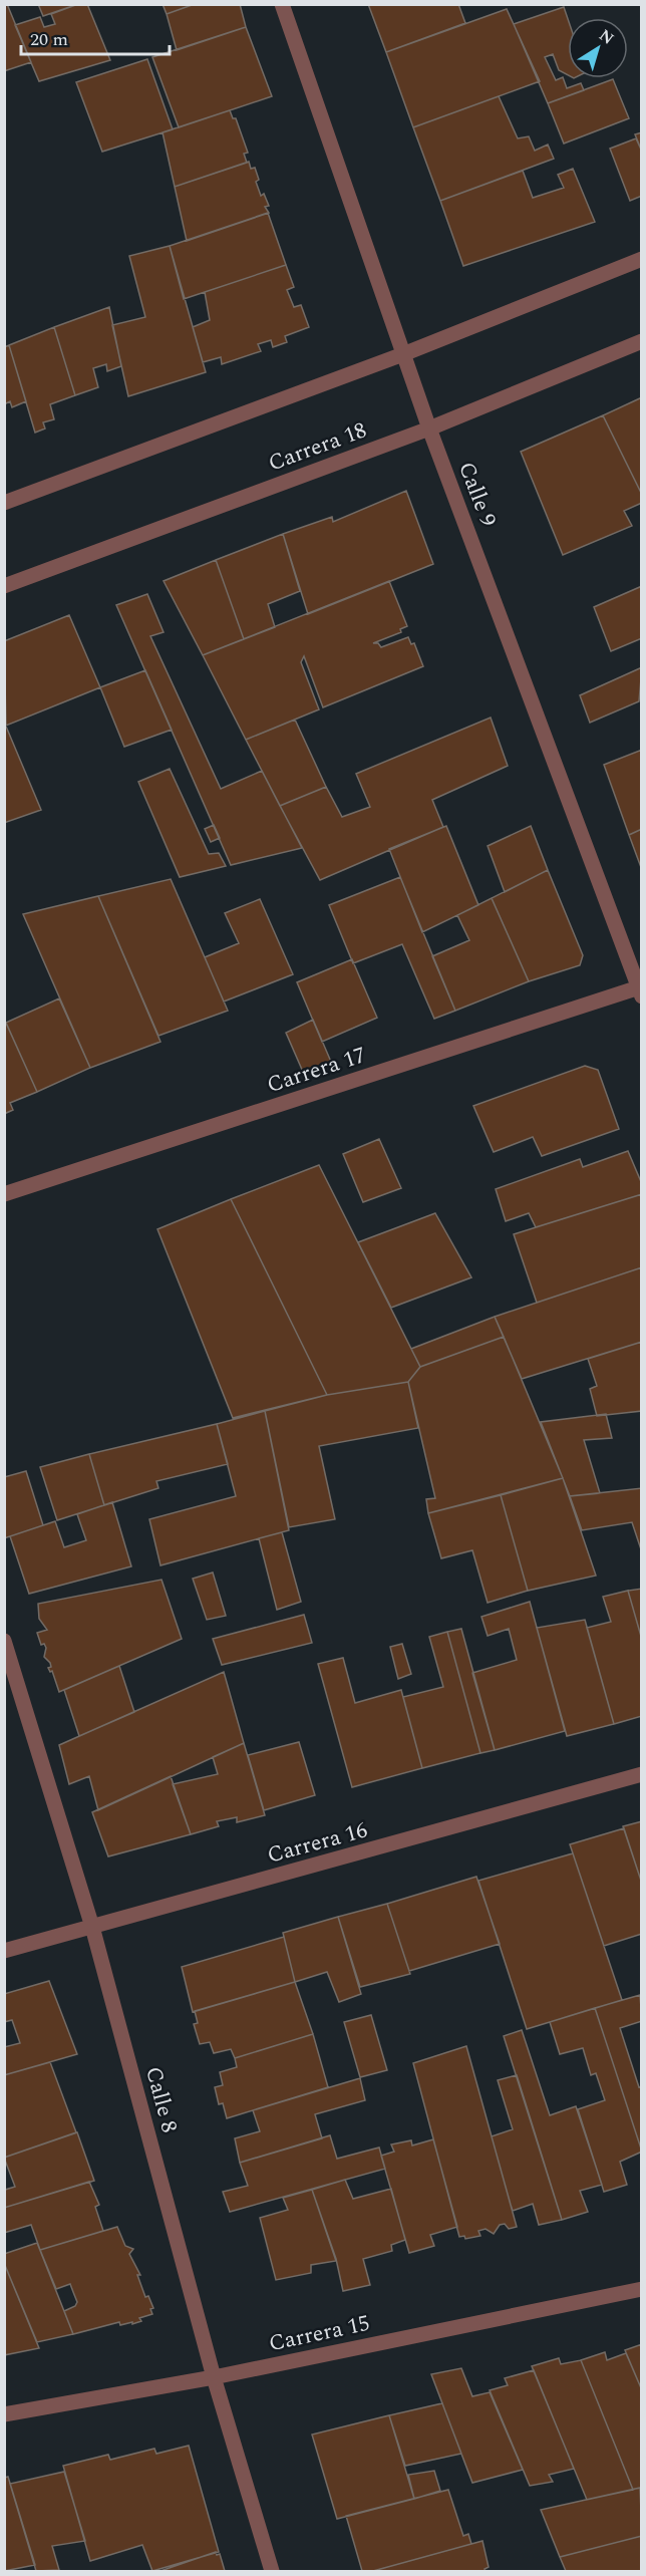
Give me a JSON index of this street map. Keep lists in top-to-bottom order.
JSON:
{
  "streets": {
    "street": [
      "Carrera 18",
      "Calle 9",
      "Carrera 17",
      "Carrera 16",
      "Calle 8",
      "Carrera 15"
    ]
  },
  "crossings": [
    ["Carrera 18", "Calle 9"],
    ["Calle 9", "Carrera 17"],
    ["Carrera 16", "Calle 8"],
    ["Calle 8", "Carrera 15"]
  ],
  "scale_bar": "20 m",
  "north": "top right"
}
